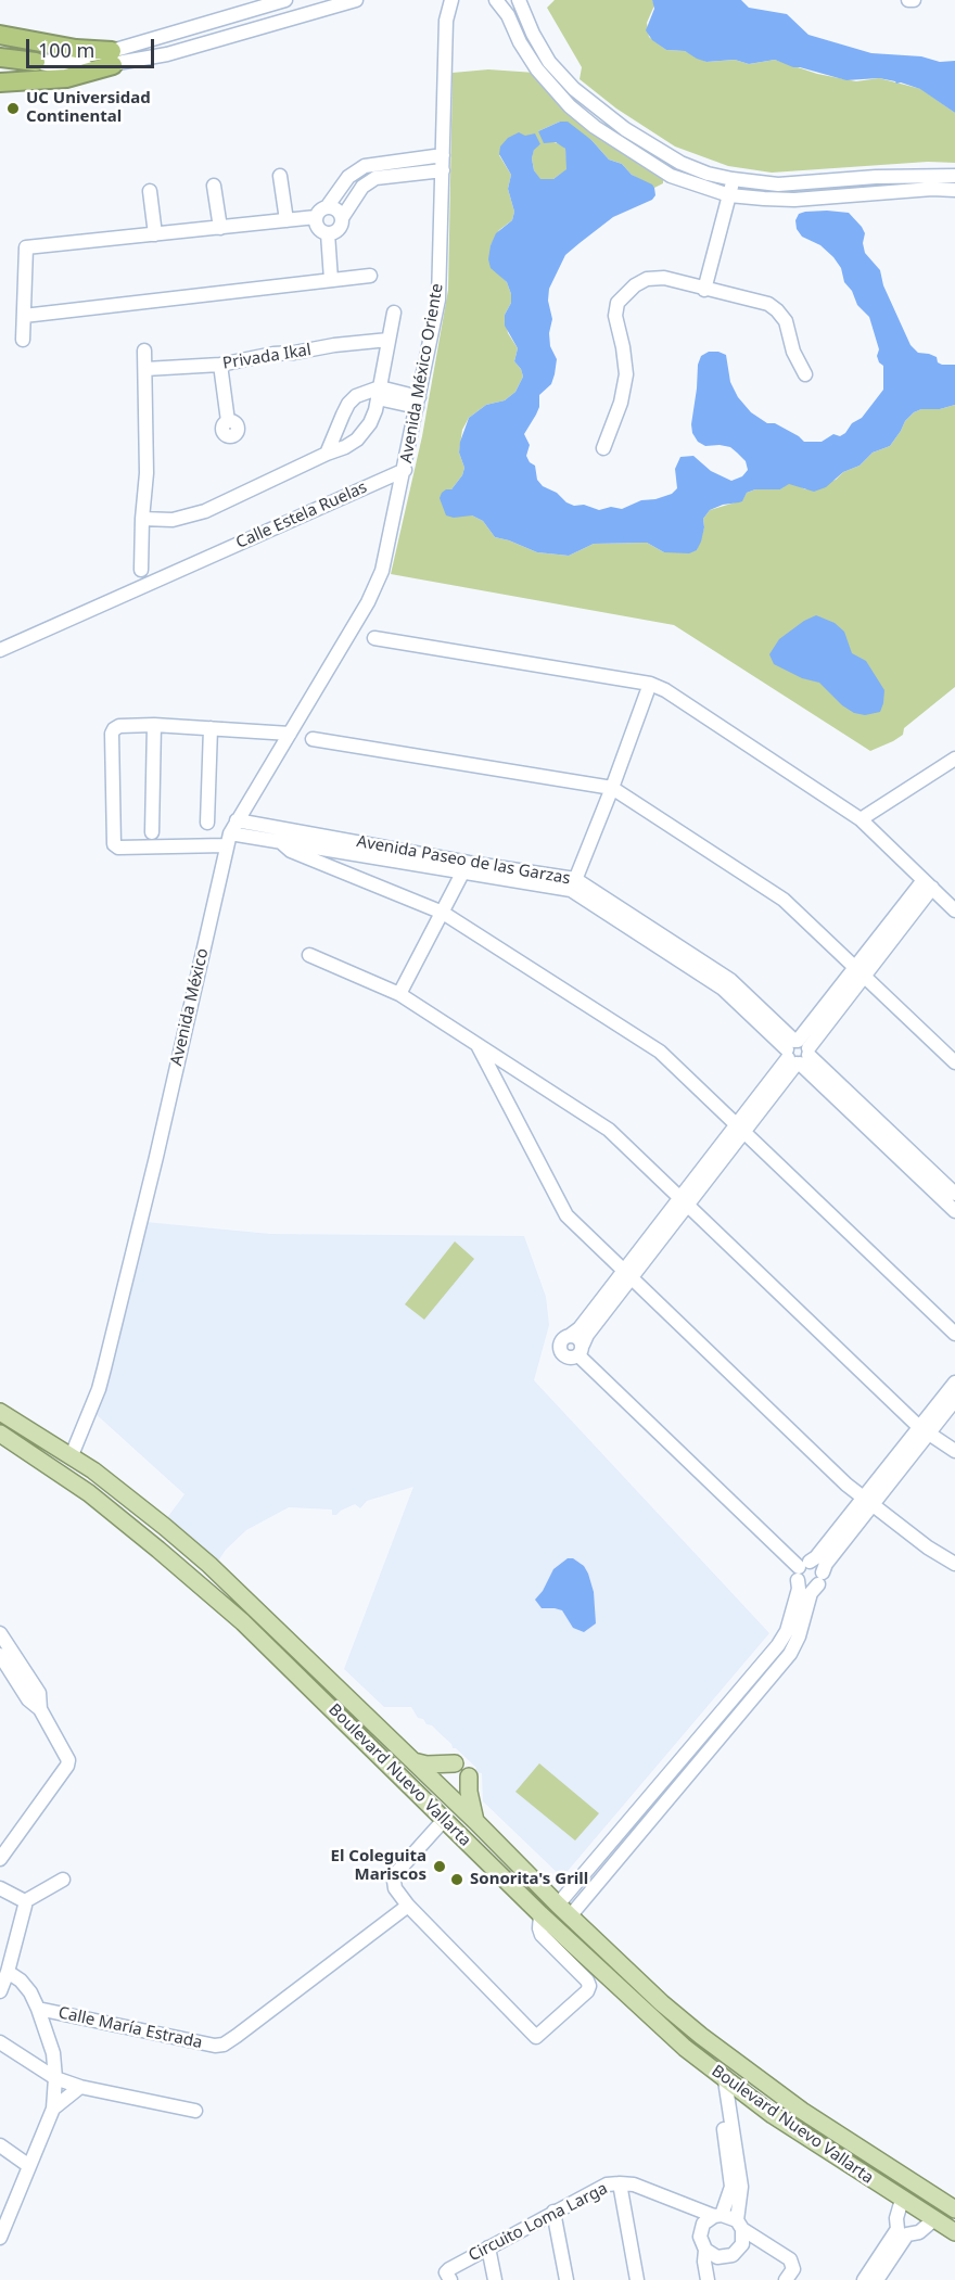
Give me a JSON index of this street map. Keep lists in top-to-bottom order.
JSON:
{
  "streets": {
    "main road": ["Boulevard Nuevo Vallarta"],
    "street": [
      "Privada Ikal",
      "Avenida México Oriente",
      "Calle Estela Ruelas",
      "Avenida Paseo de las Garzas",
      "Avenida México",
      "Calle María Estrada",
      "Circuito Loma Larga"
    ]
  },
  "crossings": [
    ["Avenida México Oriente", "Calle Estela Ruelas"],
    ["Avenida México Oriente", "Avenida México"],
    ["Avenida Paseo de las Garzas", "Avenida México"],
    ["Avenida México", "Boulevard Nuevo Vallarta"]
  ],
  "places": ["UC Universidad Continental", "El Coleguita Mariscos", "Sonorita's Grill"],
  "scale_bar": "100 m"
}
